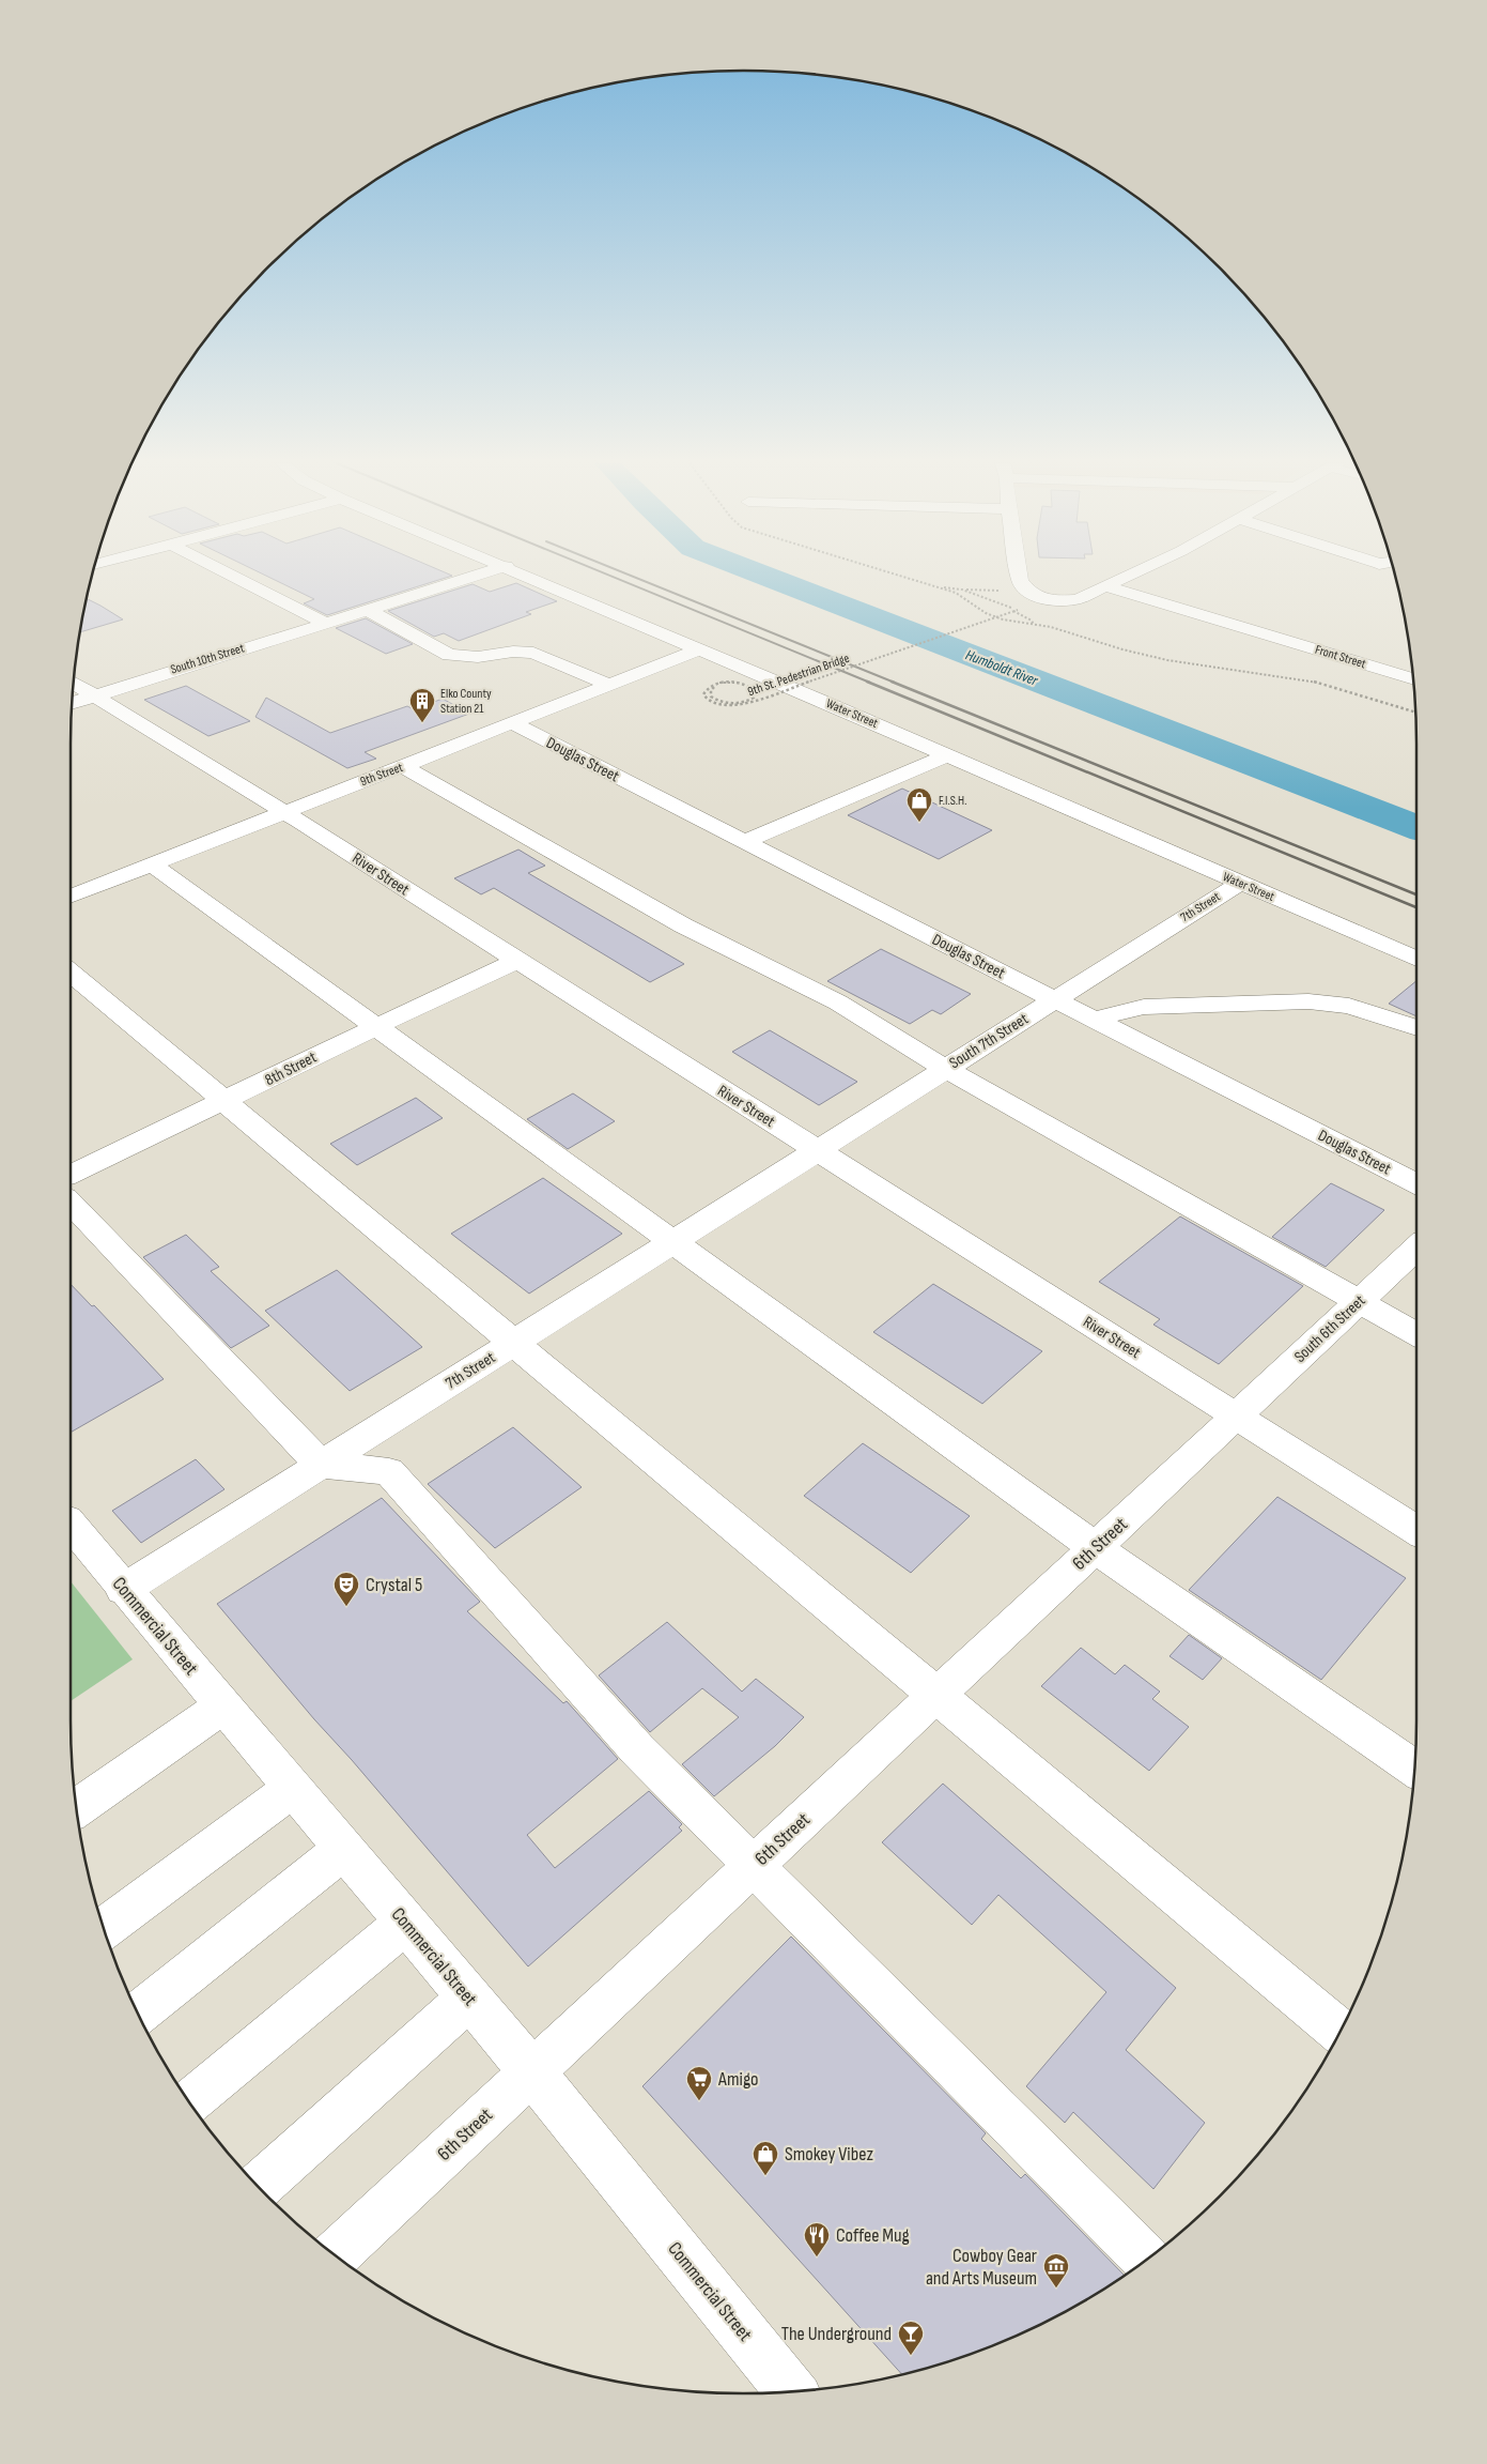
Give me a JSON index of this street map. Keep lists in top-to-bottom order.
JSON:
{
  "streets": {
    "street": [
      "Front Street",
      "South 10th Street",
      "Water Street",
      "Douglas Street",
      "9th Street",
      "River Street",
      "7th Street",
      "South 7th Street",
      "8th Street",
      "South 6th Street",
      "6th Street",
      "Commercial Street"
    ],
    "path": ["9th St. Pedestrian Bridge"]
  },
  "crossings": [
    ["South 10th Street", "River Street"],
    ["Water Street", "9th Street"],
    ["Water Street", "7th Street"],
    ["Douglas Street", "9th Street"],
    ["Douglas Street", "South 7th Street"],
    ["9th Street", "River Street"],
    ["River Street", "7th Street"],
    ["River Street", "South 7th Street"],
    ["River Street", "8th Street"],
    ["River Street", "South 6th Street"],
    ["River Street", "6th Street"],
    ["7th Street", "South 7th Street"],
    ["7th Street", "Commercial Street"],
    ["South 6th Street", "6th Street"],
    ["6th Street", "Commercial Street"]
  ],
  "water": ["Humboldt River"],
  "places": {
    "building": ["Elko County Station 21"],
    "shop": ["F.I.S.H.", "Smokey Vibez"],
    "theatre": ["Crystal 5"],
    "supermarket": ["Amigo"],
    "restaurant": ["Coffee Mug"],
    "museum": ["Cowboy Gear and Arts Museum"],
    "bar": ["The Underground"]
  }
}
